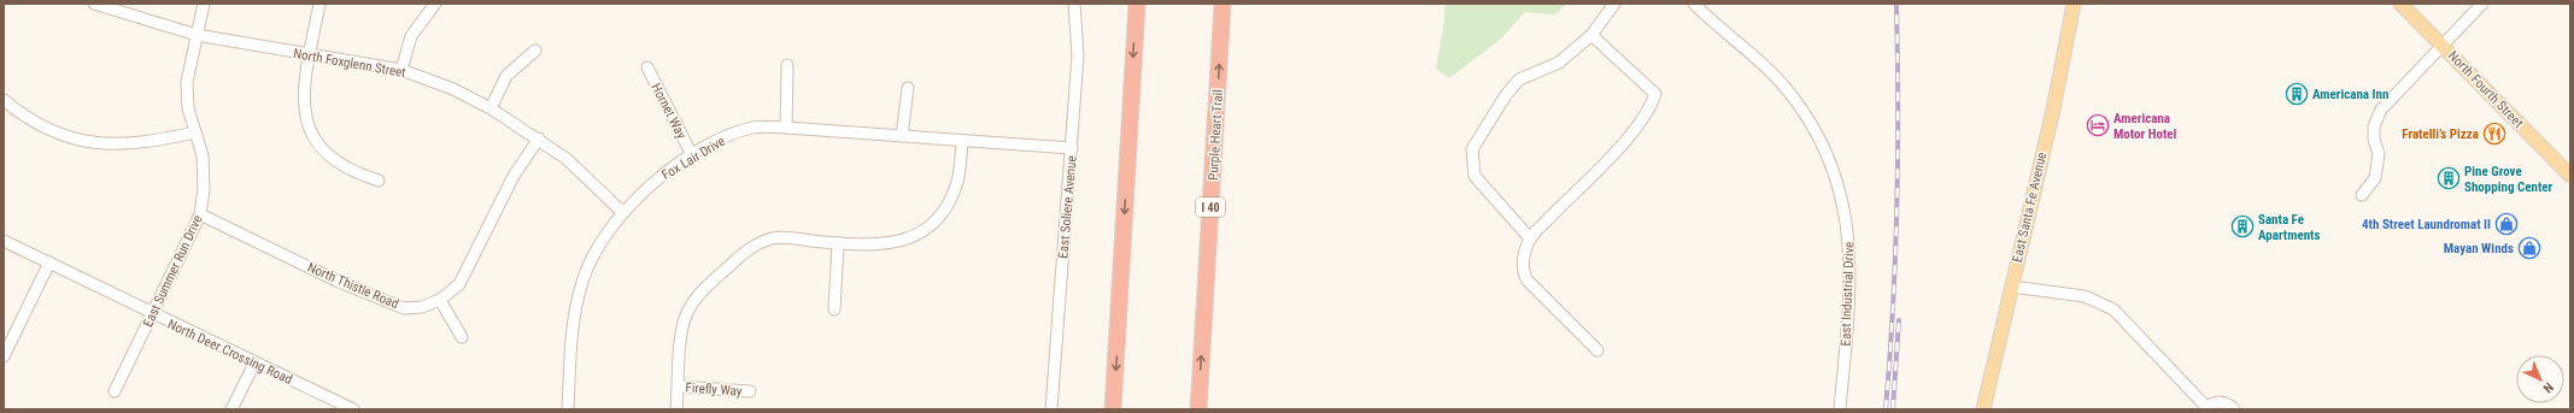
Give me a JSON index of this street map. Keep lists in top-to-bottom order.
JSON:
{
  "streets": {
    "highway": ["Purple Heart Trail", "I 40"],
    "main road": ["North Fourth Street", "East Santa Fe Avenue"],
    "street": [
      "North Foxglenn Street",
      "Hornet Way",
      "Fox Lair Drive",
      "East Soliere Avenue",
      "East Summer Run Drive",
      "North Thistle Road",
      "East Industrial Drive",
      "North Deer Crossing Road",
      "Firefly Way"
    ]
  },
  "crossings": [
    ["North Foxglenn Street", "Fox Lair Drive"],
    ["North Foxglenn Street", "East Summer Run Drive"],
    ["North Foxglenn Street", "North Thistle Road"],
    ["Hornet Way", "Fox Lair Drive"],
    ["Fox Lair Drive", "East Soliere Avenue"],
    ["East Summer Run Drive", "North Thistle Road"],
    ["East Summer Run Drive", "North Deer Crossing Road"]
  ],
  "places": {
    "building": ["Americana Inn", "Pine Grove Shopping Center", "Santa Fe Apartments"],
    "hotel": ["Americana Motor Hotel"],
    "restaurant": ["Fratelli’s Pizza"],
    "shop": ["4th Street Laundromat II", "Mayan Winds"]
  },
  "north": "bottom right"
}
